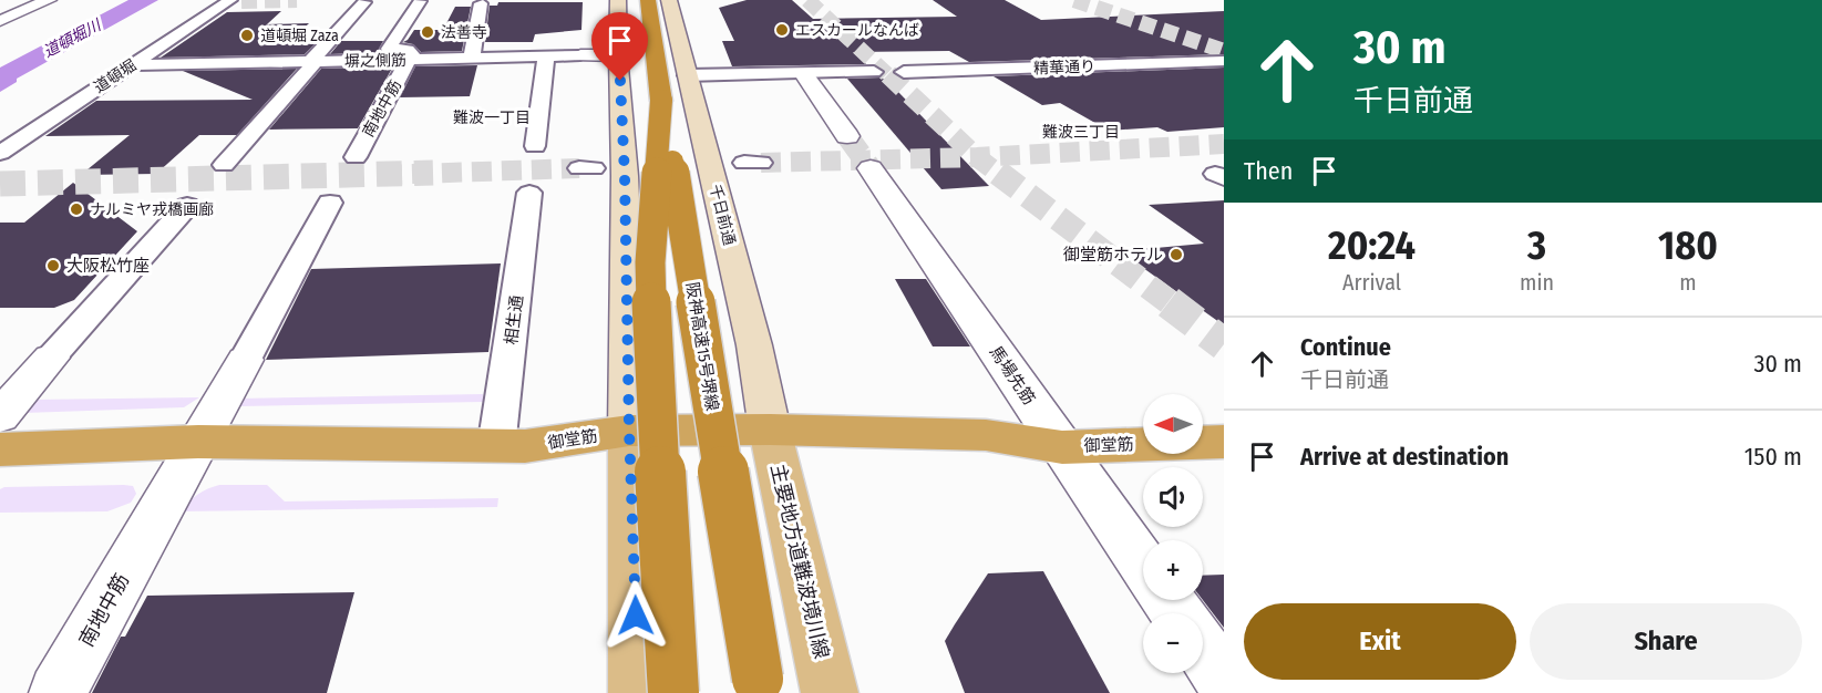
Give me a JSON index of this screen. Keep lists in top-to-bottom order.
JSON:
{
  "streets": {
    "highway": ["阪神高速15号堺線", "御堂筋"],
    "main road": ["千日前通", "主要地方道難波境川線"],
    "street": [
      "塀之側筋",
      "精華通り",
      "道頓堀",
      "南地中筋",
      "相生通",
      "馬場先筋"
    ]
  },
  "crossings": [
    ["塀之側筋", "道頓堀"],
    ["塀之側筋", "南地中筋"],
    ["南地中筋", "御堂筋"],
    ["千日前通", "阪神高速15号堺線"],
    ["千日前通", "御堂筋"],
    ["千日前通", "主要地方道難波境川線"],
    ["相生通", "御堂筋"],
    ["馬場先筋", "御堂筋"],
    ["御堂筋", "主要地方道難波境川線"]
  ],
  "districts": ["難波一丁目", "難波三丁目"],
  "water": ["道頓堀川"],
  "places": [
    "エスカールなんば",
    "法善寺",
    "道頓堀 Zaza",
    "ナルミヤ戎橋画廊",
    "御堂筋ホテル",
    "大阪松竹座"
  ],
  "north": "left",
  "page": {
    "turn": ["30 m", "千日前通"],
    "then": "Then",
    "eta": [
      "20:24",
      "Arrival",
      "3",
      "min",
      "180",
      "m"
    ],
    "list": [
      {
        "name": "Continue",
        "note": "千日前通",
        "value": "30 m"
      },
      {
        "name": "Arrive at destination",
        "value": "150 m"
      }
    ],
    "map_buttons": ["+", "−"],
    "buttons": ["Exit", "Share"]
  }
}
